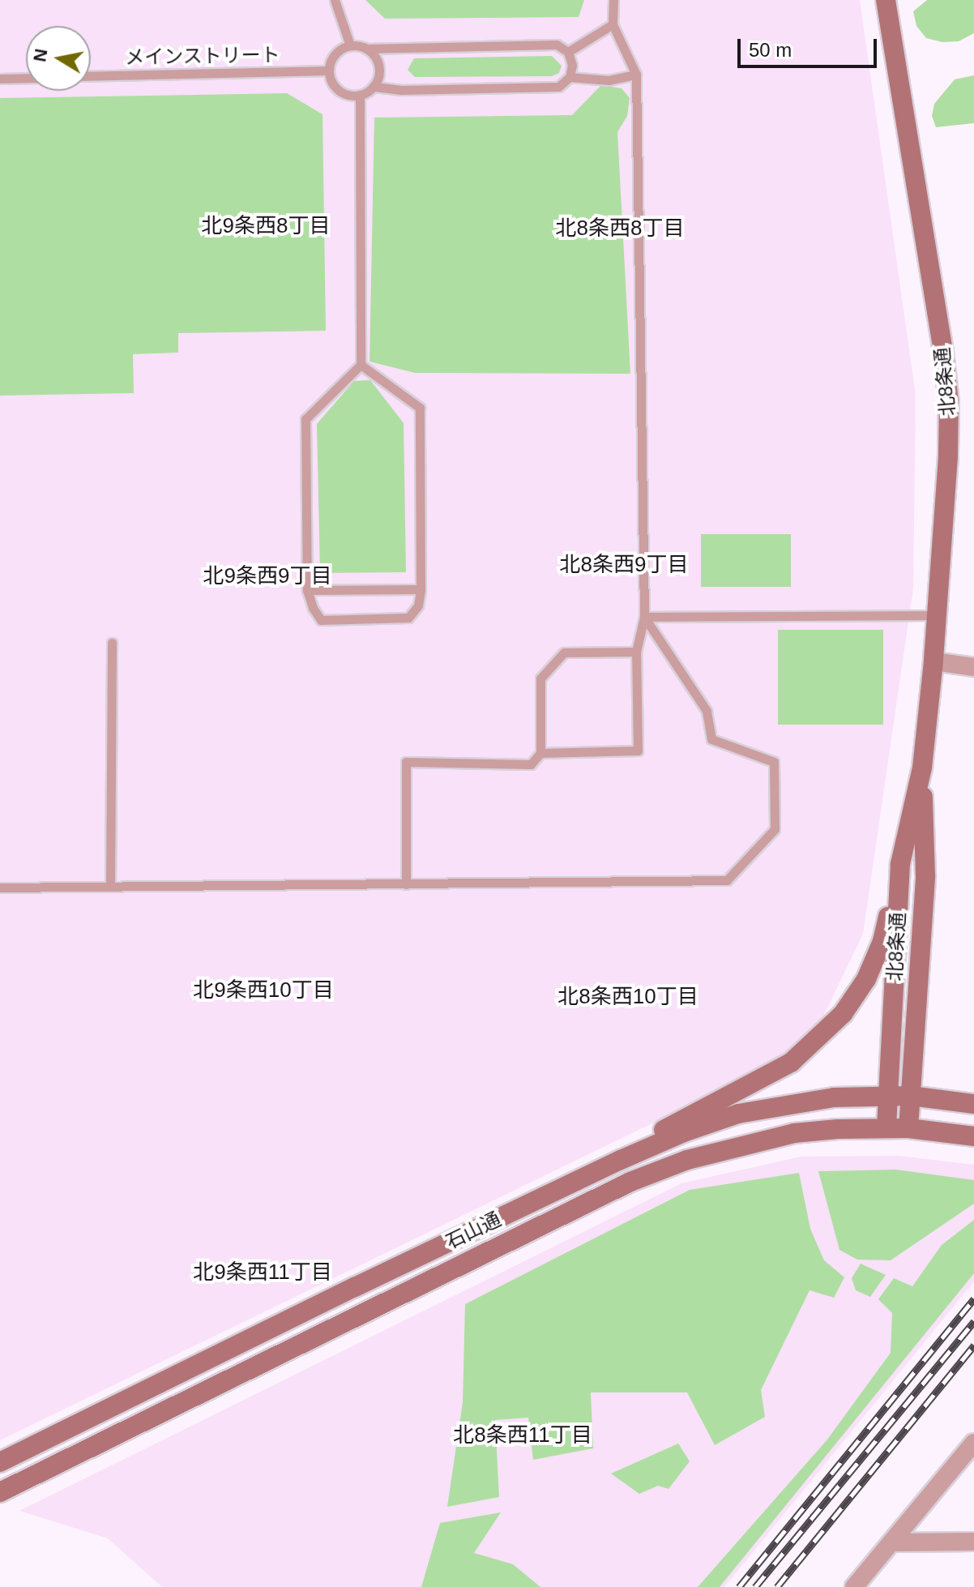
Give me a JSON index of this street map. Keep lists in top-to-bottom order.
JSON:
{
  "streets": {
    "main road": ["北8条通", "石山通"],
    "lane": ["メインストリート"]
  },
  "crossings": [
    ["北8条通", "石山通"]
  ],
  "districts": [
    "北9条西8丁目",
    "北8条西8丁目",
    "北8条西9丁目",
    "北9条西9丁目",
    "北9条西10丁目",
    "北8条西10丁目",
    "北9条西11丁目",
    "北8条西11丁目"
  ],
  "scale_bar": "50 m",
  "north": "left"
}
